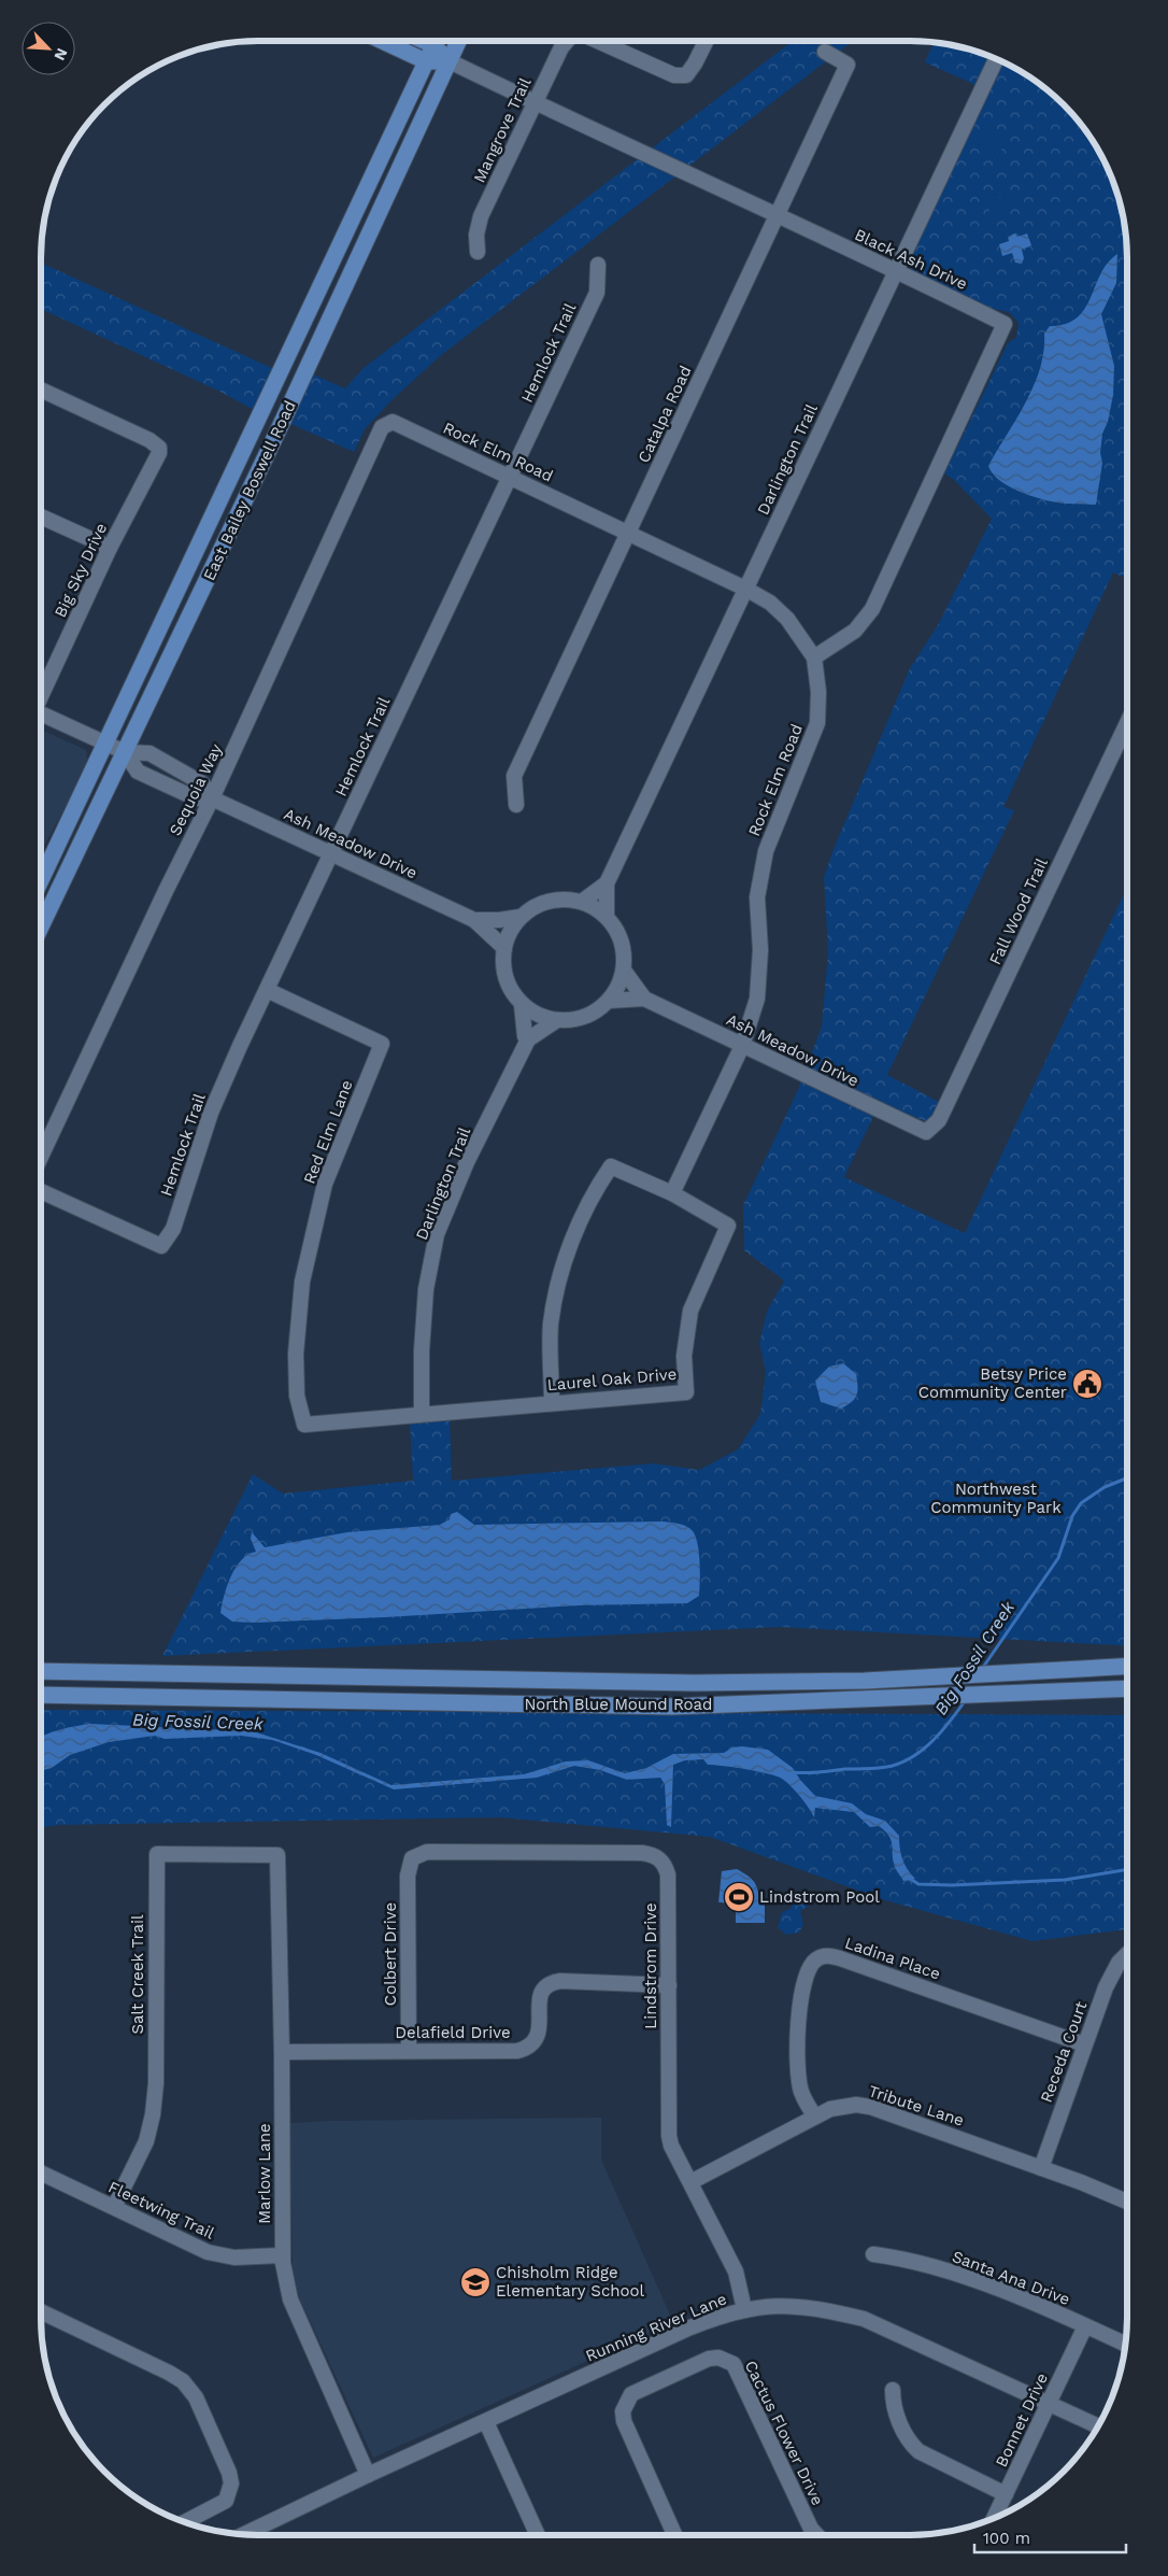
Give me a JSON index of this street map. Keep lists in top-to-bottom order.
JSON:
{
  "streets": {
    "main road": ["East Bailey Boswell Road", "North Blue Mound Road"],
    "street": [
      "Mangrove Trail",
      "Black Ash Drive",
      "Hemlock Trail",
      "Catalpa Road",
      "Rock Elm Road",
      "Darlington Trail",
      "Big Sky Drive",
      "Sequoia Way",
      "Ash Meadow Drive",
      "Fall Wood Trail",
      "Red Elm Lane",
      "Laurel Oak Drive",
      "Colbert Drive",
      "Ladina Place",
      "Lindstrom Drive",
      "Salt Creek Trail",
      "Delafield Drive",
      "Receda Court",
      "Tribute Lane",
      "Marlow Lane",
      "Fleetwing Trail",
      "Santa Ana Drive",
      "Running River Lane",
      "Bonnet Drive",
      "Cactus Flower Drive"
    ]
  },
  "crossings": [
    ["Mangrove Trail", "Black Ash Drive"],
    ["Black Ash Drive", "Catalpa Road"],
    ["Black Ash Drive", "Rock Elm Road"],
    ["Black Ash Drive", "Darlington Trail"],
    ["Black Ash Drive", "East Bailey Boswell Road"],
    ["Hemlock Trail", "Rock Elm Road"],
    ["Hemlock Trail", "Ash Meadow Drive"],
    ["Hemlock Trail", "Red Elm Lane"],
    ["Catalpa Road", "Rock Elm Road"],
    ["Rock Elm Road", "Darlington Trail"],
    ["Rock Elm Road", "Sequoia Way"],
    ["Rock Elm Road", "Ash Meadow Drive"],
    ["Rock Elm Road", "Laurel Oak Drive"],
    ["Darlington Trail", "Ash Meadow Drive"],
    ["Darlington Trail", "Laurel Oak Drive"],
    ["East Bailey Boswell Road", "Ash Meadow Drive"],
    ["Sequoia Way", "Ash Meadow Drive"],
    ["Ash Meadow Drive", "Fall Wood Trail"],
    ["Red Elm Lane", "Laurel Oak Drive"],
    ["Colbert Drive", "Lindstrom Drive"],
    ["Colbert Drive", "Delafield Drive"],
    ["Ladina Place", "Receda Court"],
    ["Ladina Place", "Tribute Lane"],
    ["Lindstrom Drive", "Delafield Drive"],
    ["Lindstrom Drive", "Tribute Lane"],
    ["Lindstrom Drive", "Running River Lane"],
    ["Salt Creek Trail", "Marlow Lane"],
    ["Salt Creek Trail", "Fleetwing Trail"],
    ["Delafield Drive", "Marlow Lane"],
    ["Receda Court", "Tribute Lane"],
    ["Marlow Lane", "Fleetwing Trail"],
    ["Marlow Lane", "Running River Lane"],
    ["Santa Ana Drive", "Bonnet Drive"],
    ["Running River Lane", "Bonnet Drive"]
  ],
  "water": ["Big Fossil Creek"],
  "parks": ["Northwest Community Park"],
  "places": {
    "public building": ["Betsy Price Community Center"],
    "sports": ["Lindstrom Pool"],
    "school or university": ["Chisholm Ridge Elementary School"]
  },
  "scale_bar": "100 m",
  "north": "bottom right"
}
